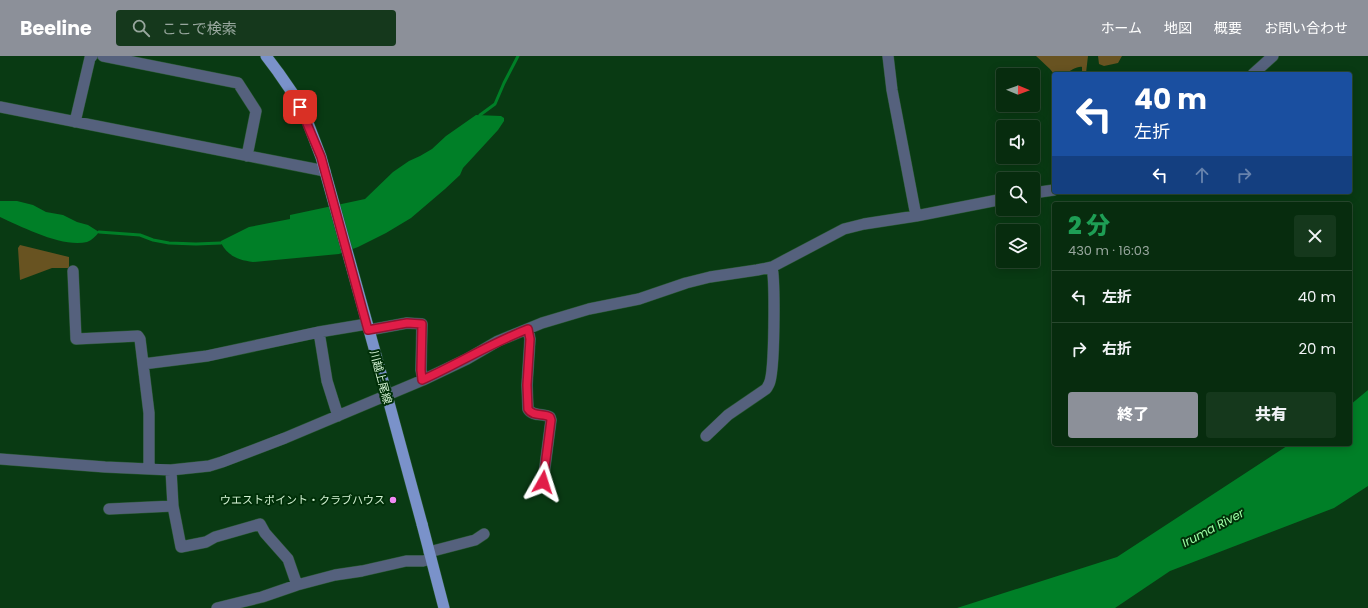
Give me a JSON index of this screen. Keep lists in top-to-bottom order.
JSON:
{
  "streets": {
    "main road": ["川越上尾線"]
  },
  "water": ["Iruma River"],
  "places": ["ウエストポイント・クラブハウス"],
  "north": "right",
  "page": {
    "header": "Beeline",
    "search": "ここで検索",
    "nav": [
      "ホーム",
      "地図",
      "概要",
      "お問い合わせ"
    ],
    "turn": ["40 m", "左折"],
    "heading": ["2 分", "430 m · 16:03"],
    "list": [
      {
        "name": "左折",
        "value": "40 m"
      },
      {
        "name": "右折",
        "value": "20 m"
      }
    ],
    "buttons": ["終了", "共有"]
  }
}
